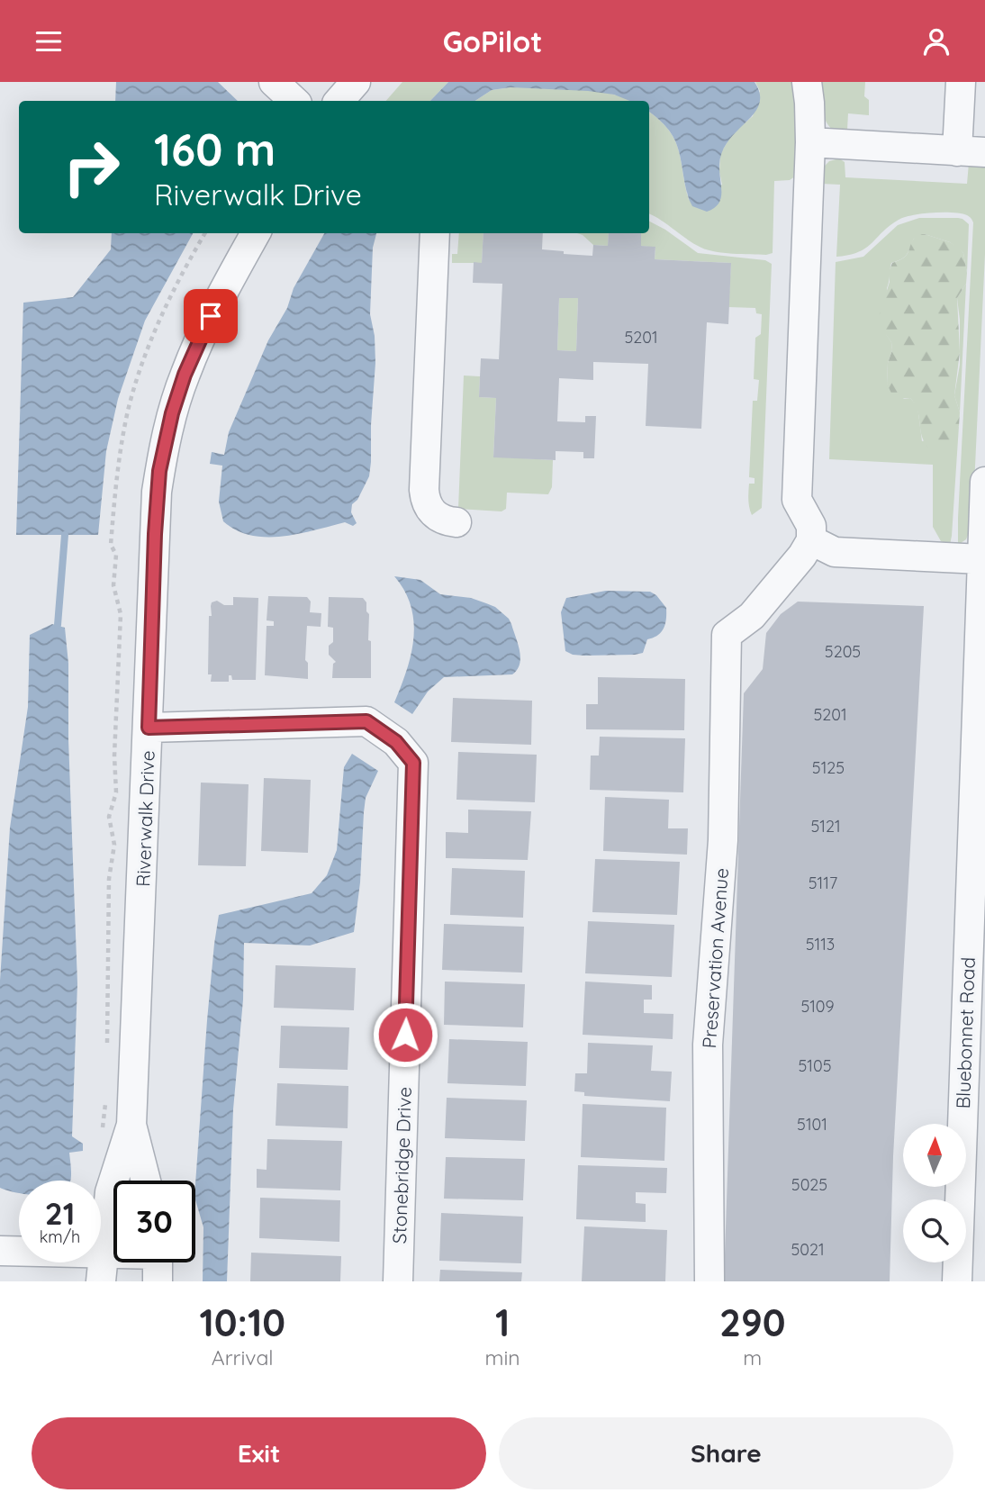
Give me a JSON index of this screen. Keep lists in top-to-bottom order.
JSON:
{
  "streets": {
    "street": [
      "Riverwalk Drive",
      "Preservation Avenue",
      "Bluebonnet Road",
      "Stonebridge Drive"
    ]
  },
  "crossings": [
    ["Riverwalk Drive", "Stonebridge Drive"]
  ],
  "house_numbers": [
    "5201",
    "5205",
    "5201",
    "5125",
    "5121",
    "5117",
    "5113",
    "5109",
    "5105",
    "5101",
    "5025",
    "5021"
  ],
  "north": "top",
  "page": {
    "header": "GoPilot",
    "turn": ["160 m", "Riverwalk Drive"],
    "speed": "21 km/h",
    "limit": "30",
    "eta": [
      "10:10",
      "Arrival",
      "1",
      "min",
      "290",
      "m"
    ],
    "buttons": ["Exit", "Share"]
  }
}
